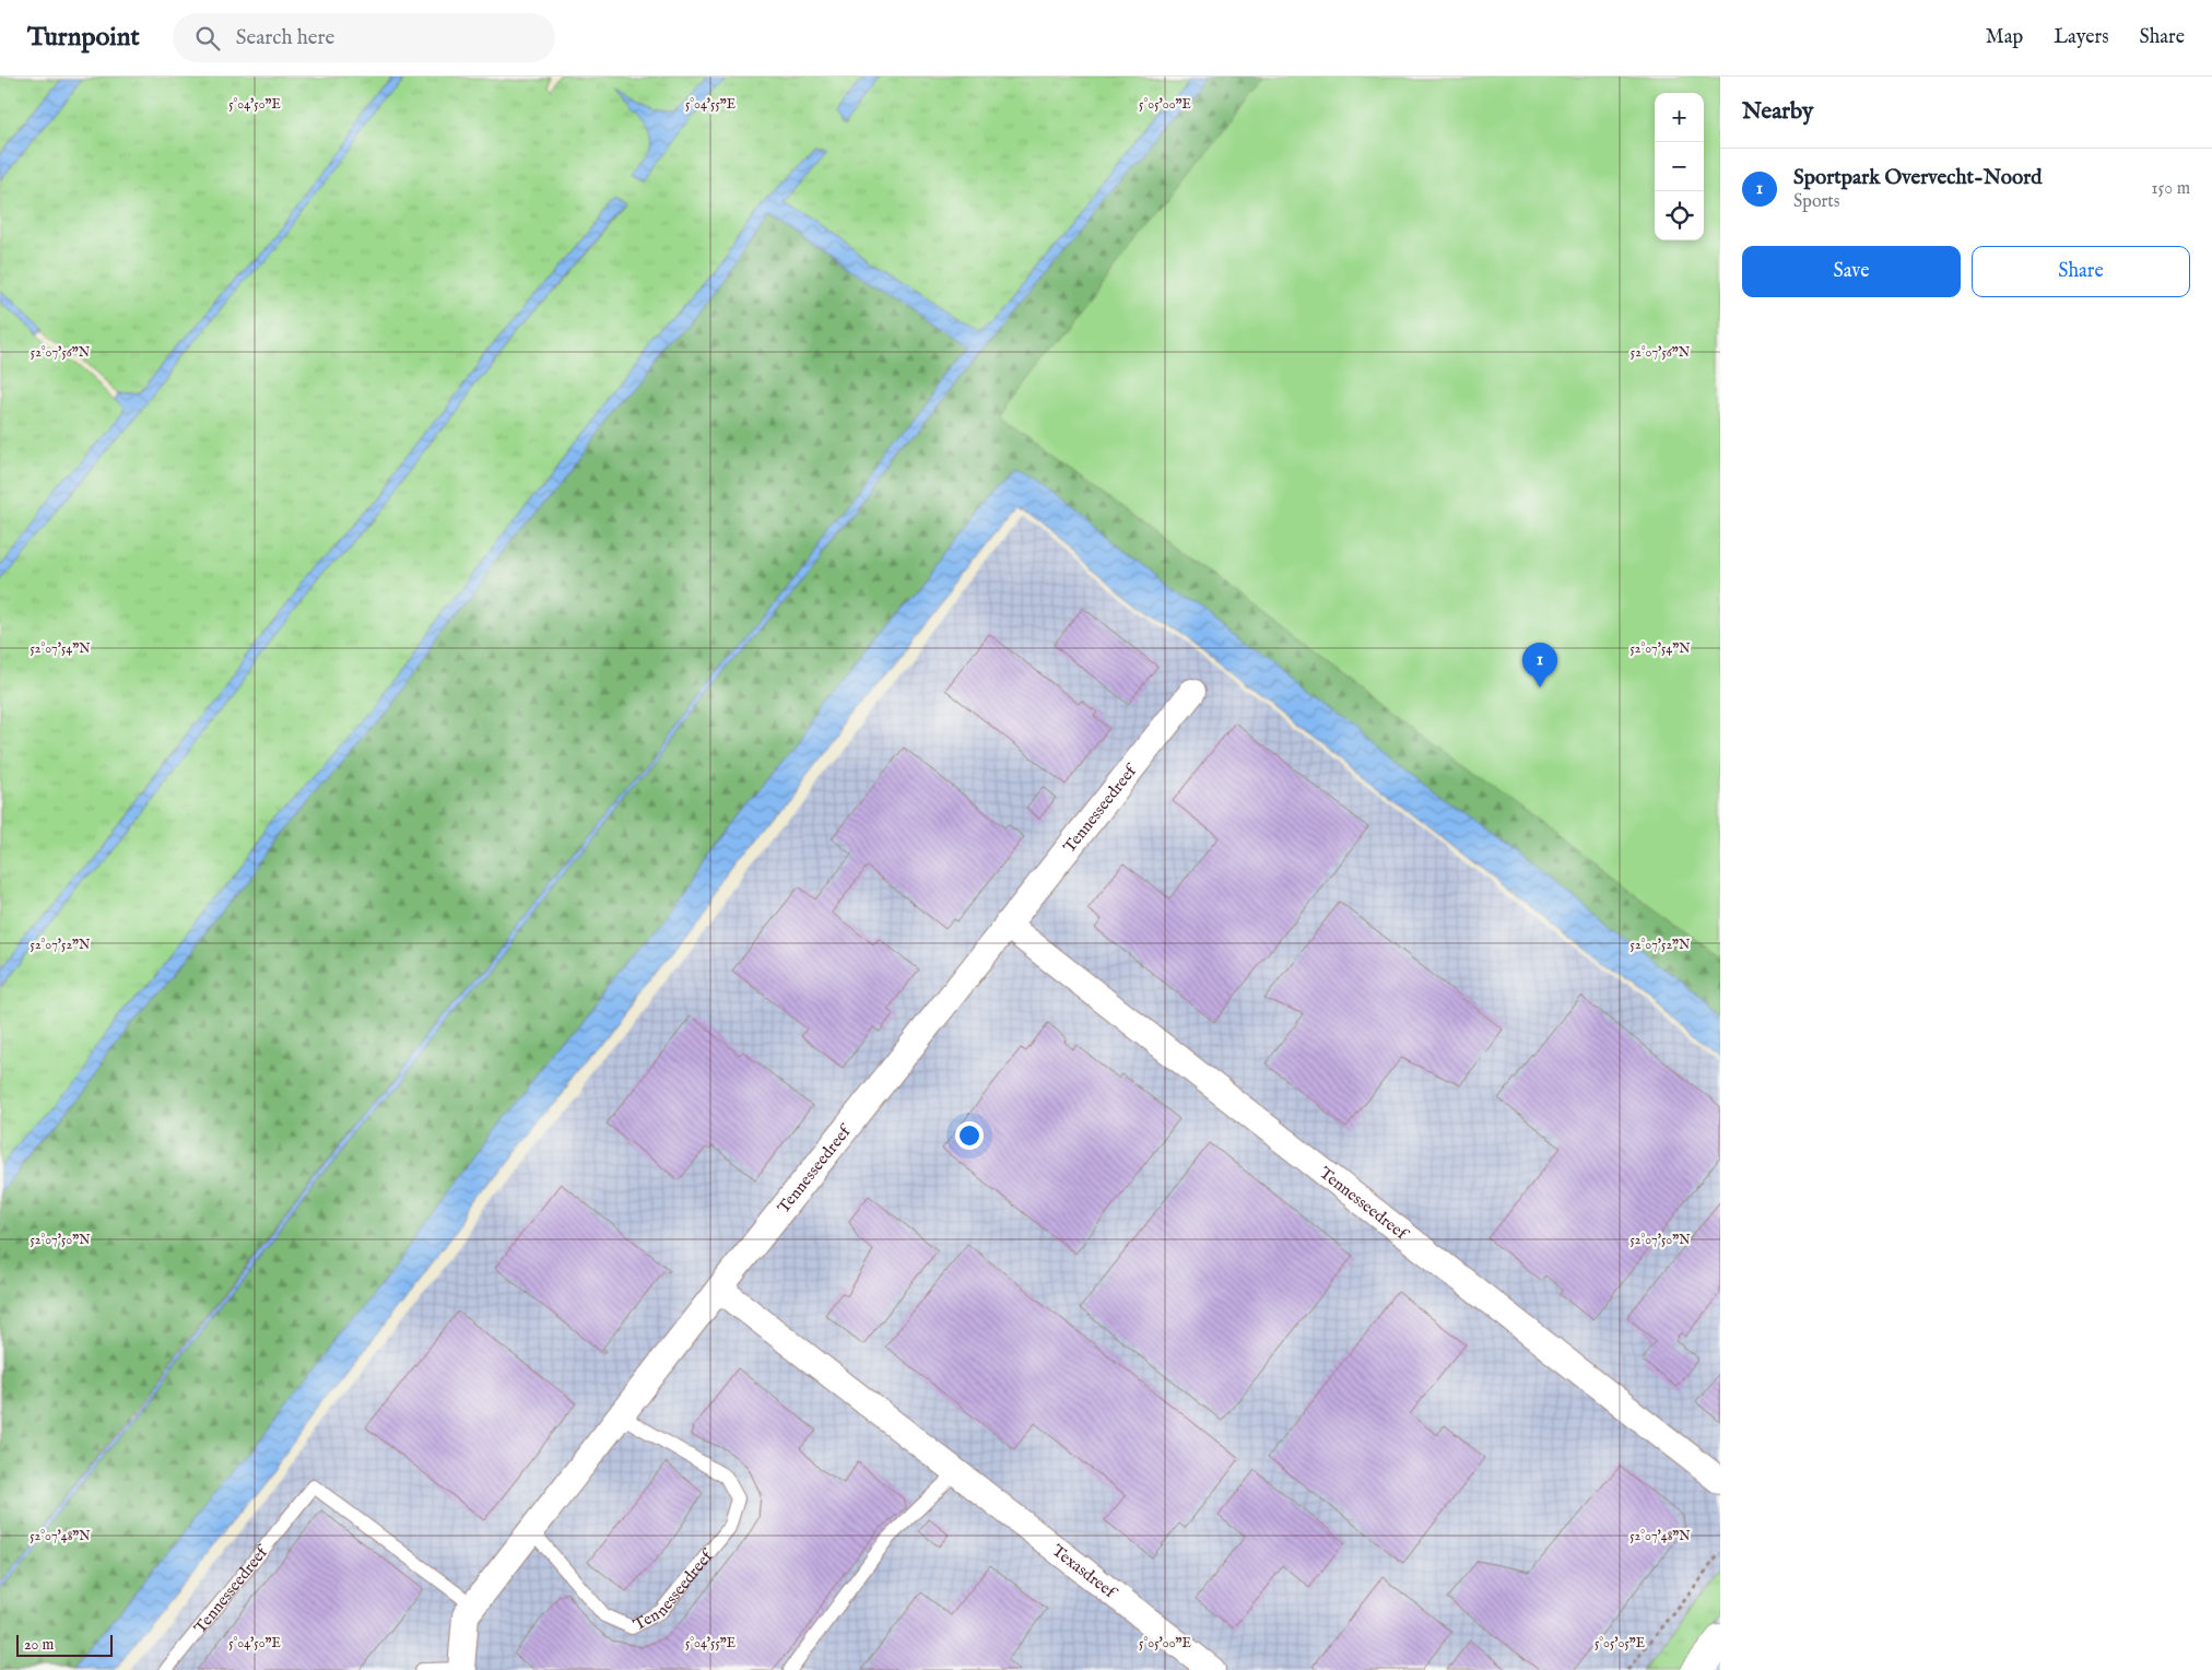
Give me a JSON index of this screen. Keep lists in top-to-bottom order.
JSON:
{
  "streets": {
    "street": ["Tennesseedreef", "Texasdreef"]
  },
  "crossings": [
    ["Tennesseedreef", "Texasdreef"]
  ],
  "scale_bar": "20 m",
  "page": {
    "header": "Turnpoint",
    "search": "Search here",
    "nav": ["Map", "Layers", "Share"],
    "heading": "Nearby",
    "map_buttons": ["+", "−"],
    "list": [
      {
        "mark": "1",
        "name": "Sportpark Overvecht-Noord",
        "note": "Sports",
        "value": "150 m"
      }
    ],
    "buttons": ["Save", "Share"],
    "pins": "1",
    "scale": "20 m"
  },
  "coordinates": [
    "5°04'50\"E",
    "5°04'55\"E",
    "5°05'00\"E",
    "52°07'56\"N",
    "52°07'54\"N",
    "52°07'52\"N",
    "52°07'50\"N",
    "52°07'48\"N",
    "5°05'05\"E"
  ]
}
